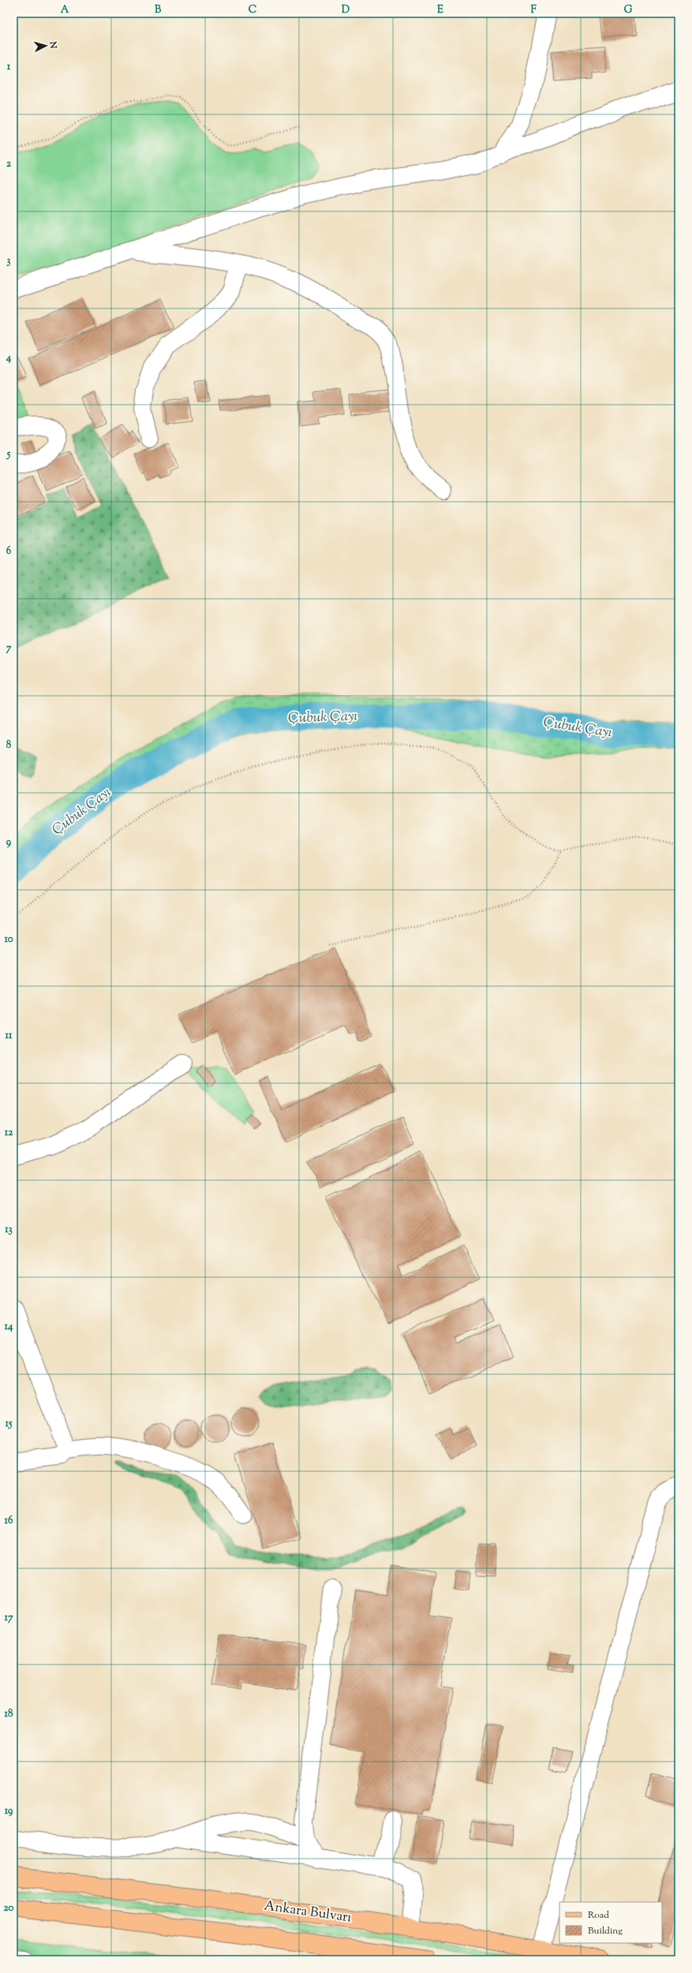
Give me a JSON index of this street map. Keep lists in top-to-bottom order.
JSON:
{
  "streets": {
    "main road": ["Ankara Bulvarı"]
  },
  "water": ["Çubuk Çayı"],
  "legend": ["Road", "Building"],
  "north": "right",
  "grid": {
    "columns": [
      "A",
      "B",
      "C",
      "D",
      "E",
      "F",
      "G"
    ],
    "rows": [
      "1",
      "2",
      "3",
      "4",
      "5",
      "6",
      "7",
      "8",
      "9",
      "10",
      "11",
      "12",
      "13",
      "14",
      "15",
      "16",
      "17",
      "18",
      "19",
      "20"
    ]
  }
}
